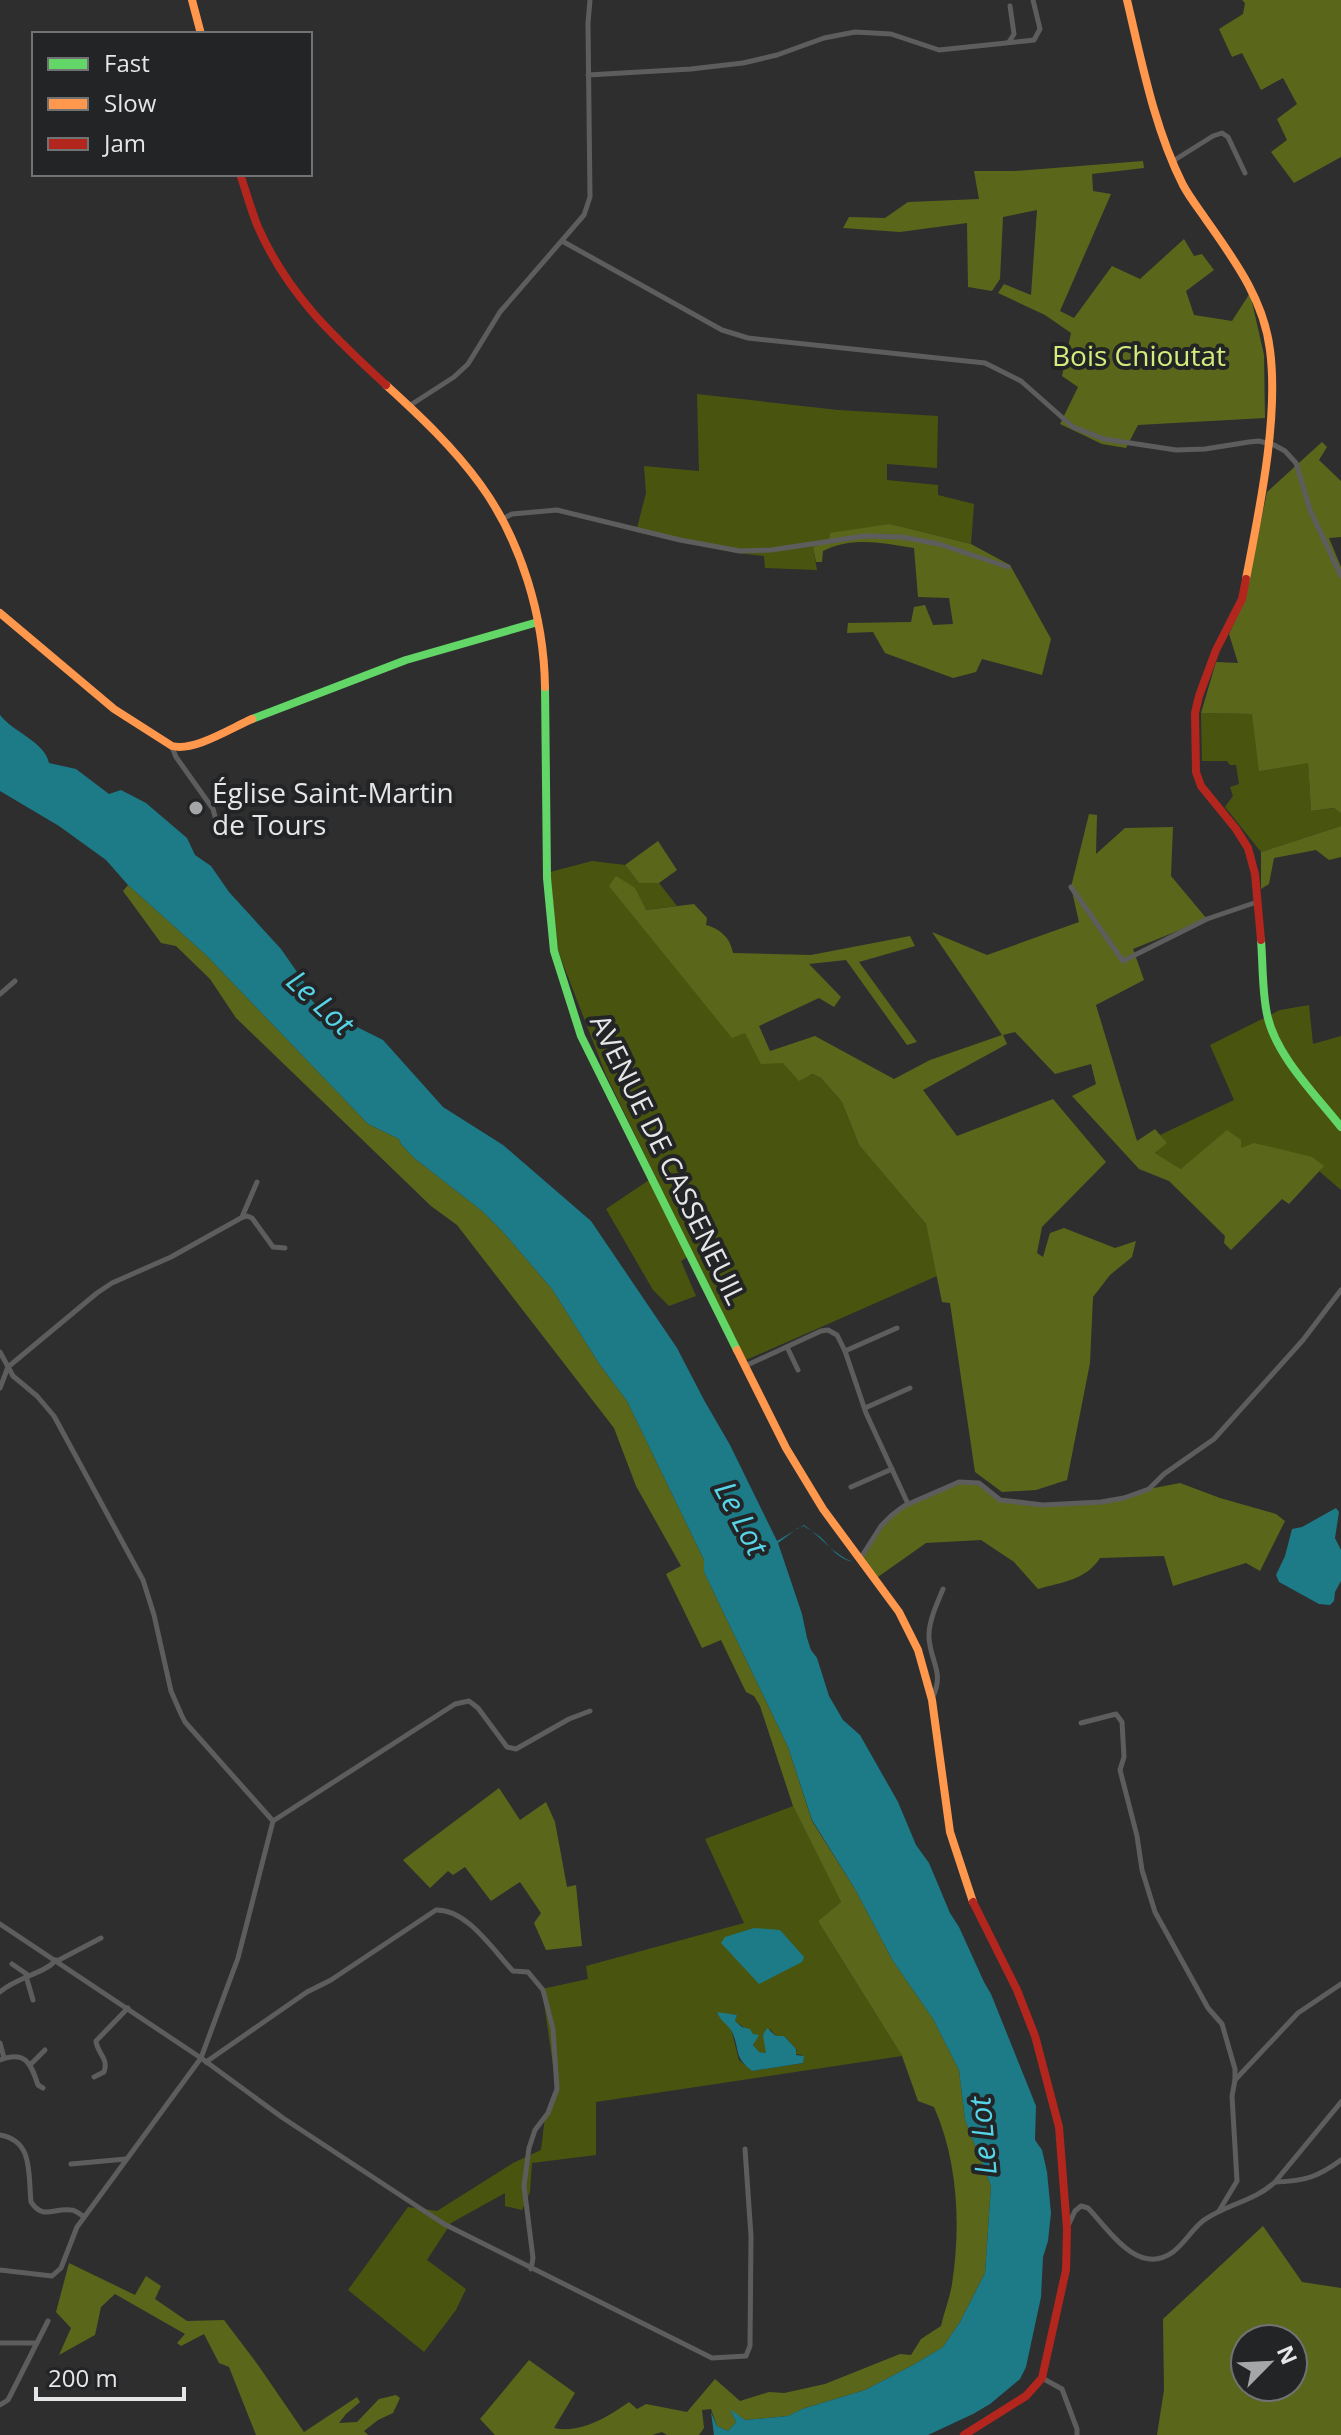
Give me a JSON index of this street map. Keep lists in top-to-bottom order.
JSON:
{
  "streets": {
    "main road": ["AVENUE DE CASSENEUIL"]
  },
  "water": ["Le Lot"],
  "parks": ["Bois Chioutat"],
  "places": ["Église Saint-Martin de Tours"],
  "legend": ["Fast", "Slow", "Jam"],
  "scale_bar": "200 m",
  "north": "top right"
}
